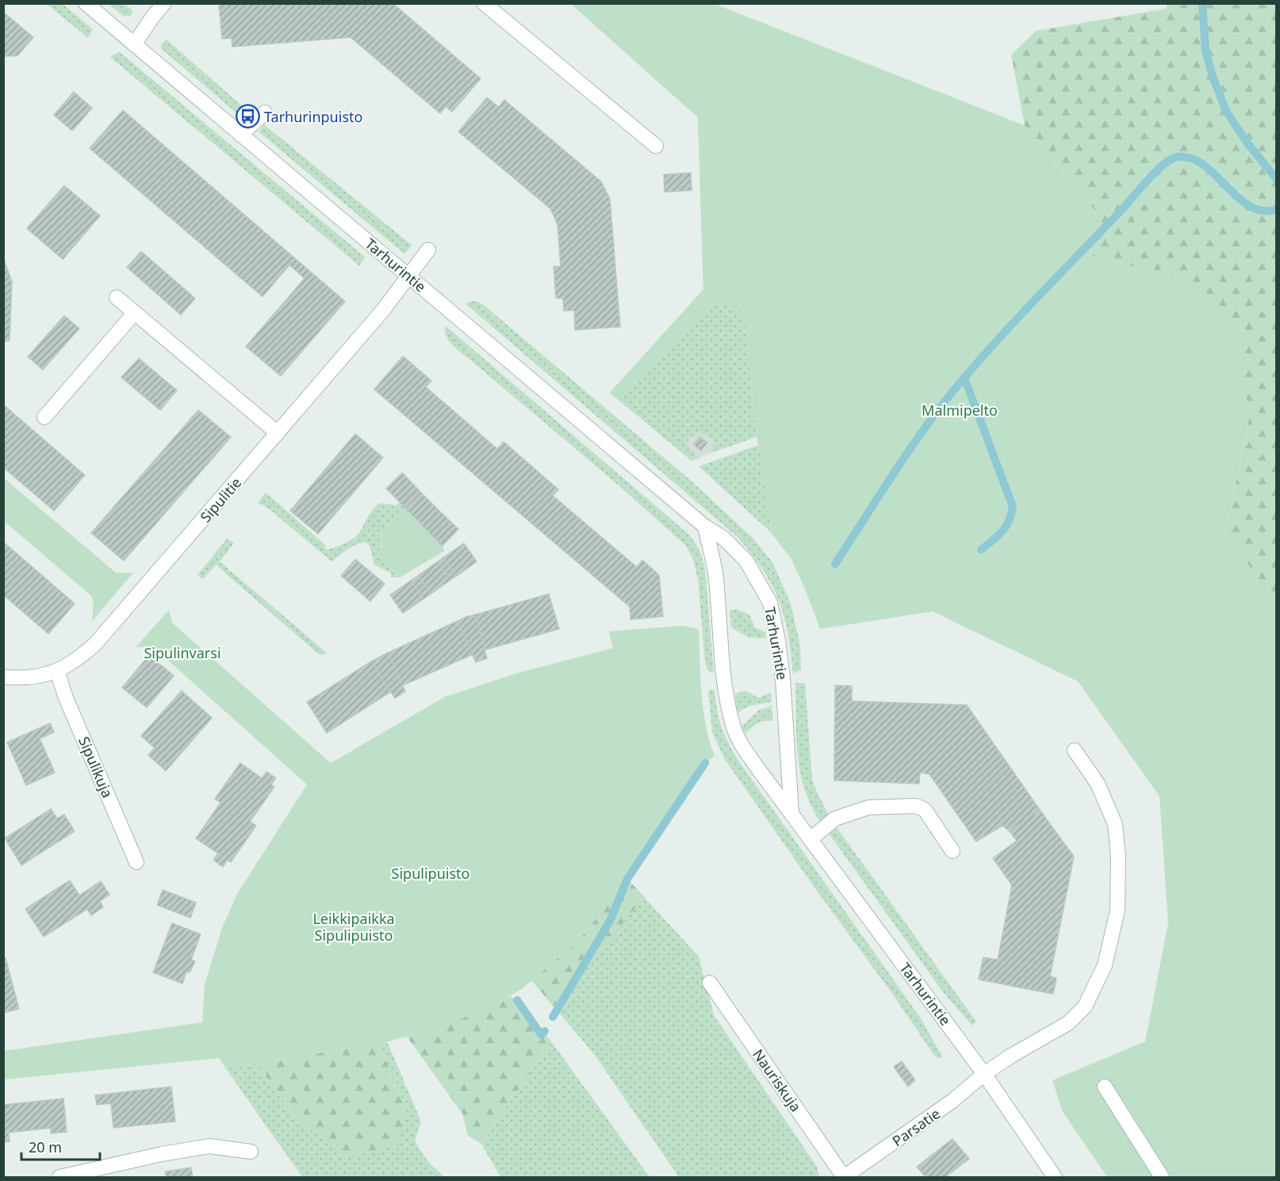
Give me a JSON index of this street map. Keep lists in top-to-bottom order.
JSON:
{
  "streets": {
    "street": [
      "Tarhurintie",
      "Sipulitie",
      "Sipulikuja",
      "Nauriskuja",
      "Parsatie"
    ]
  },
  "crossings": [
    ["Tarhurintie", "Sipulitie"],
    ["Tarhurintie", "Parsatie"],
    ["Sipulitie", "Sipulikuja"],
    ["Nauriskuja", "Parsatie"]
  ],
  "parks": [
    "Malmipelto",
    "Sipulinvarsi",
    "Sipulipuisto",
    "Leikkipaikka Sipulipuisto"
  ],
  "places": {
    "bus stop": ["Tarhurinpuisto"]
  },
  "scale_bar": "20 m"
}
